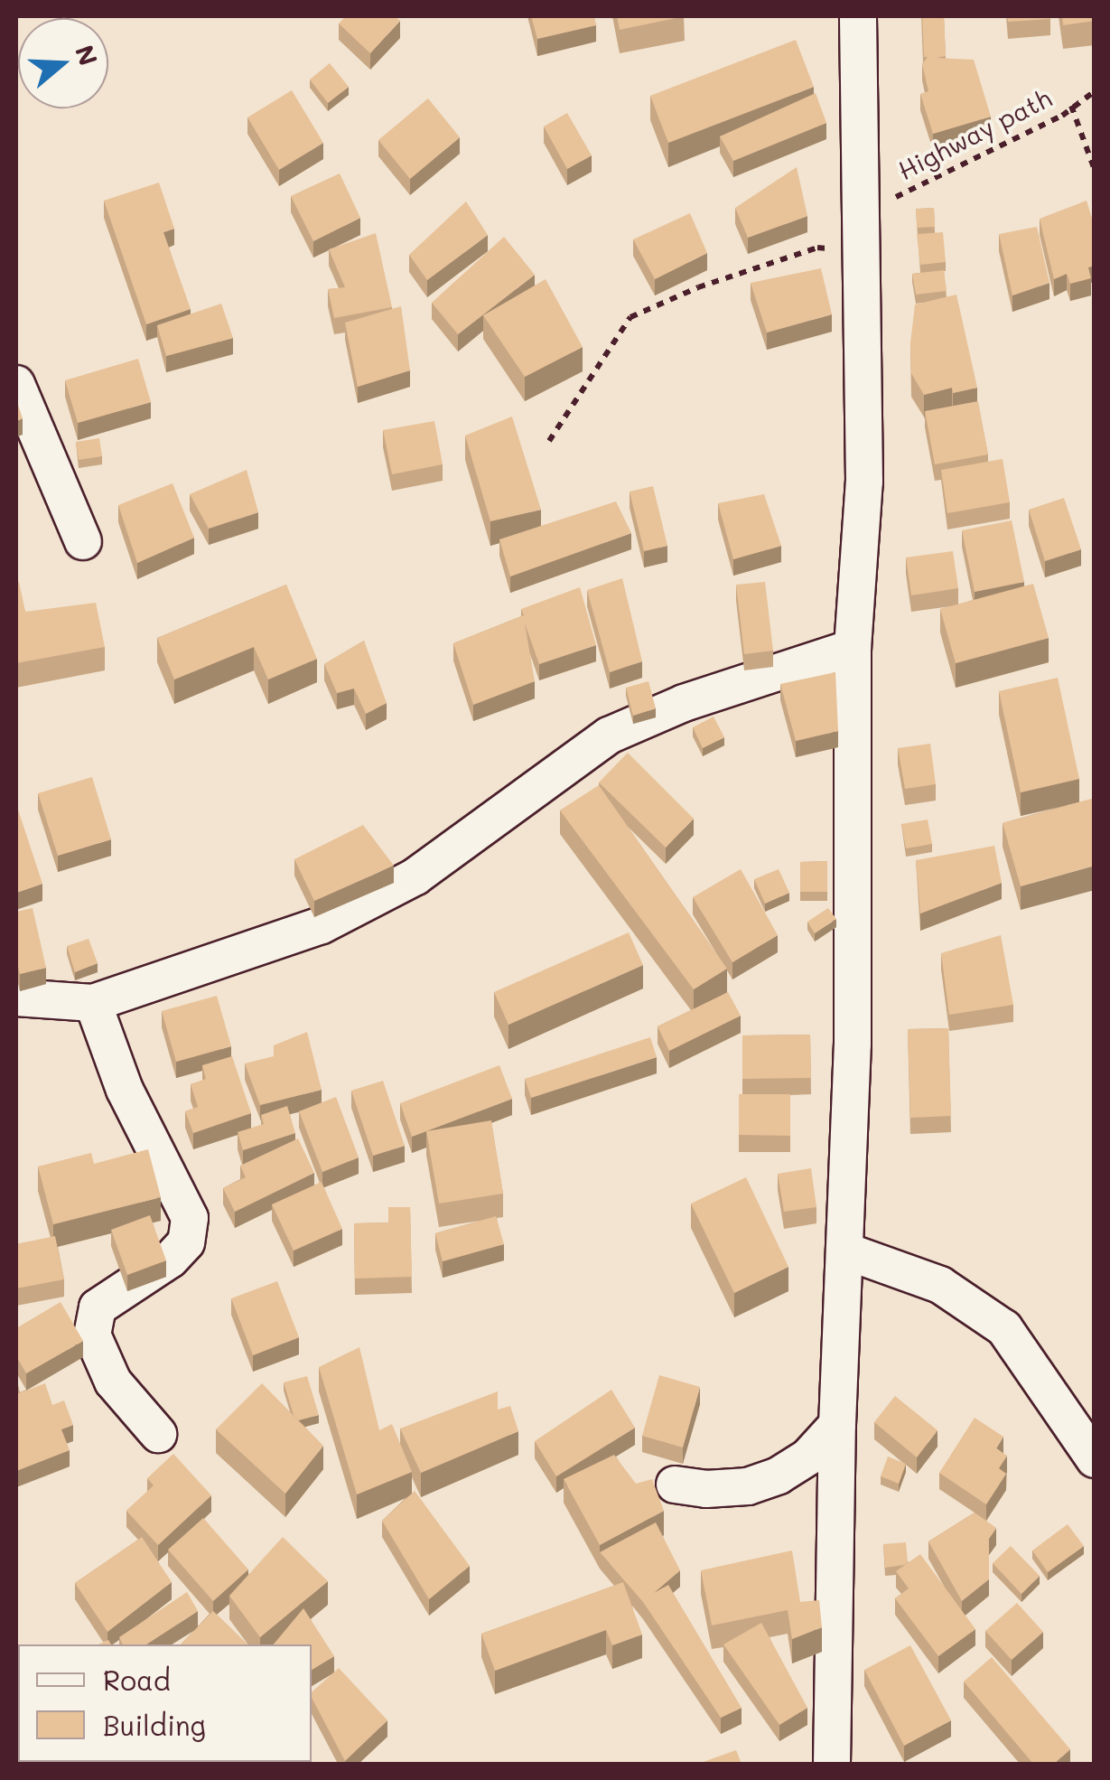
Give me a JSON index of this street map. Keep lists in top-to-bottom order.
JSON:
{
  "streets": {
    "path": ["Highway path"]
  },
  "legend": ["Road", "Building"],
  "north": "right"
}
